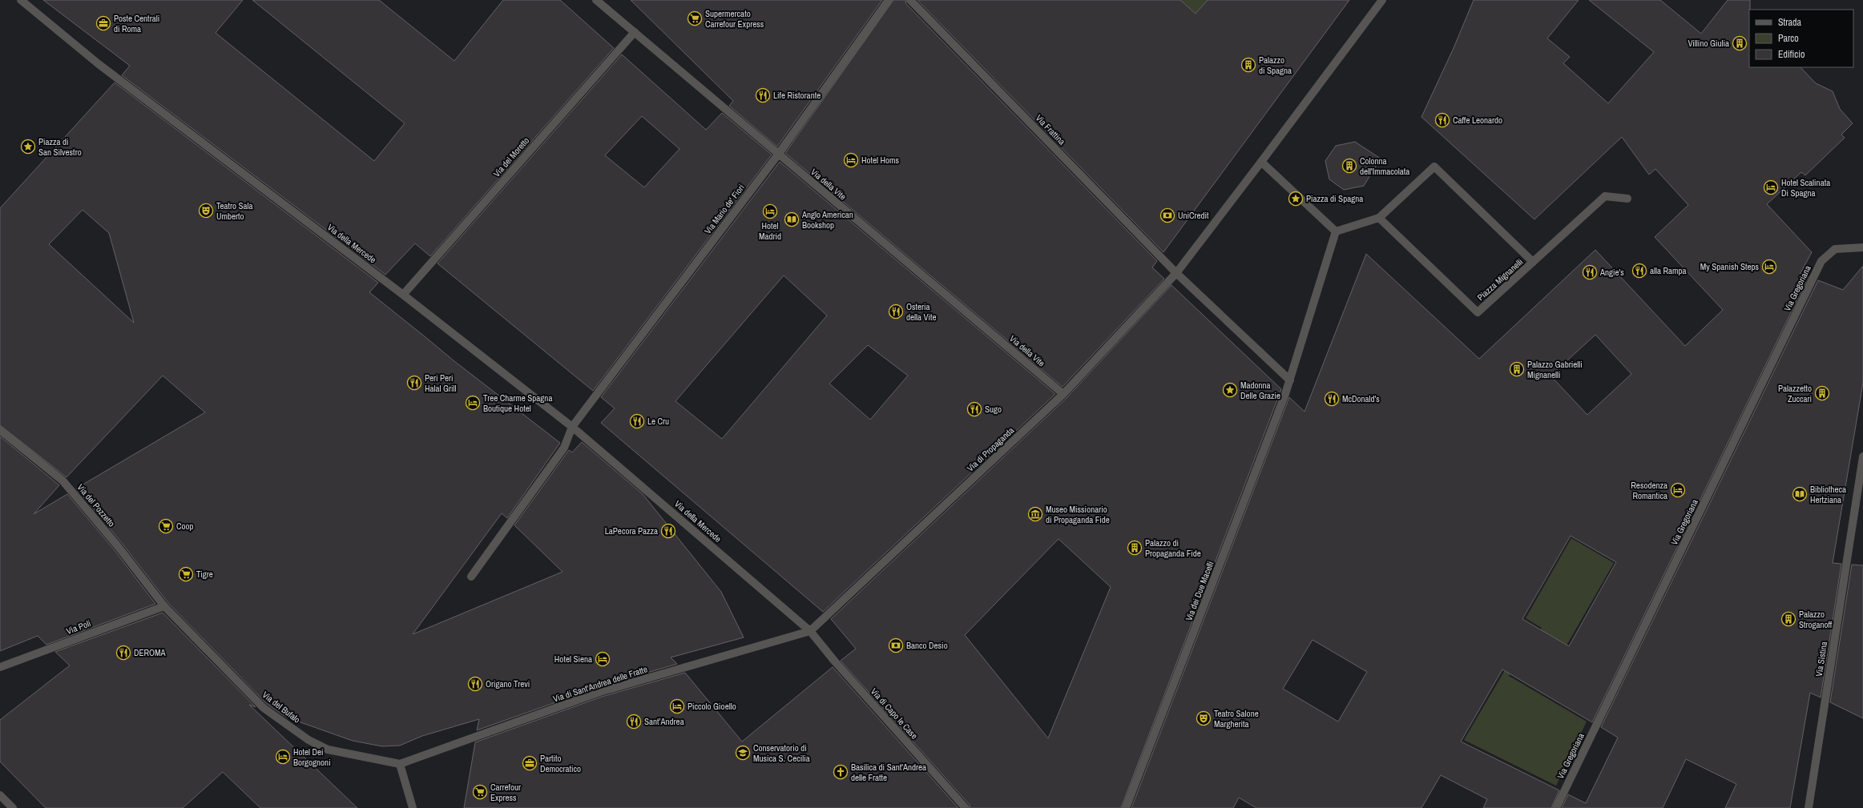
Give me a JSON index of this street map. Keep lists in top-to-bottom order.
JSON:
{
  "streets": {
    "street": [
      "Via Frattina",
      "Via del Moretto",
      "Via della Vite",
      "Via Mario de' Fiori",
      "Via della Mercede",
      "Piazza Mignanelli",
      "Via Gregoriana",
      "Via di Propaganda",
      "Via del Pozzetto",
      "Via dei Due Macelli",
      "Via Poli",
      "Via Sistina",
      "Via di Sant'Andrea delle Fratte",
      "Via del Bufalo",
      "Via di Capo le Case"
    ]
  },
  "crossings": [
    ["Via Frattina", "Via di Propaganda"],
    ["Via del Moretto", "Via della Vite"],
    ["Via del Moretto", "Via della Mercede"],
    ["Via della Vite", "Via Mario de' Fiori"],
    ["Via della Vite", "Via di Propaganda"],
    ["Via Mario de' Fiori", "Via della Mercede"],
    ["Via della Mercede", "Via di Propaganda"],
    ["Via della Mercede", "Via di Sant'Andrea delle Fratte"],
    ["Via della Mercede", "Via di Capo le Case"],
    ["Via di Propaganda", "Via di Sant'Andrea delle Fratte"],
    ["Via di Propaganda", "Via di Capo le Case"],
    ["Via del Pozzetto", "Via Poli"],
    ["Via del Pozzetto", "Via del Bufalo"],
    ["Via Poli", "Via del Bufalo"],
    ["Via di Sant'Andrea delle Fratte", "Via del Bufalo"],
    ["Via di Sant'Andrea delle Fratte", "Via di Capo le Case"]
  ],
  "places": {
    "supermarket": [
      "Supermercato Carrefour Express",
      "Coop",
      "Tigre",
      "Carrefour Express"
    ],
    "office": ["Poste Centrali di Roma", "Partito Democratico"],
    "building": [
      "Villino Giulia",
      "Palazzo di Spagna",
      "Colonna dell'Immacolata",
      "Palazzo Gabrielli Mignanelli",
      "Palazzetto Zuccari",
      "Palazzo di Propaganda Fide",
      "Palazzo Stroganoff"
    ],
    "restaurant": [
      "Life Ristorante",
      "Caffe Leonardo",
      "alla Rampa",
      "Angie's",
      "Osteria della Vite",
      "Peri Peri Halal Grill",
      "McDonald's",
      "Sugo",
      "Le Cru",
      "LaPecora Pazza",
      "DEROMA",
      "Origano Trevi",
      "Sant’Andrea"
    ],
    "place": ["Piazza di San Silvestro", "Piazza di Spagna", "Madonna Delle Grazie"],
    "hotel": [
      "Hotel Homs",
      "Hotel Scalinata Di Spagna",
      "Hotel Madrid",
      "My Spanish Steps",
      "Tree Charme Spagna Boutique Hotel",
      "Resodenza Romantica",
      "Hotel Siena",
      "Piccolo Gioello",
      "Hotel Dei Borgognoni"
    ],
    "theatre": ["Teatro Sala Umberto", "Teatro Salone Margherita"],
    "bank": ["UniCredit", "Banco Desio"],
    "library": ["Anglo American Bookshop", "Bibliotheca Hertziana"],
    "museum": ["Museo Missionario di Propaganda Fide"],
    "school or university": ["Conservatorio di Musica S. Cecilia"],
    "church": ["Basilica di Sant'Andrea delle Fratte"]
  },
  "legend": ["Strada", "Parco", "Edificio"]
}
